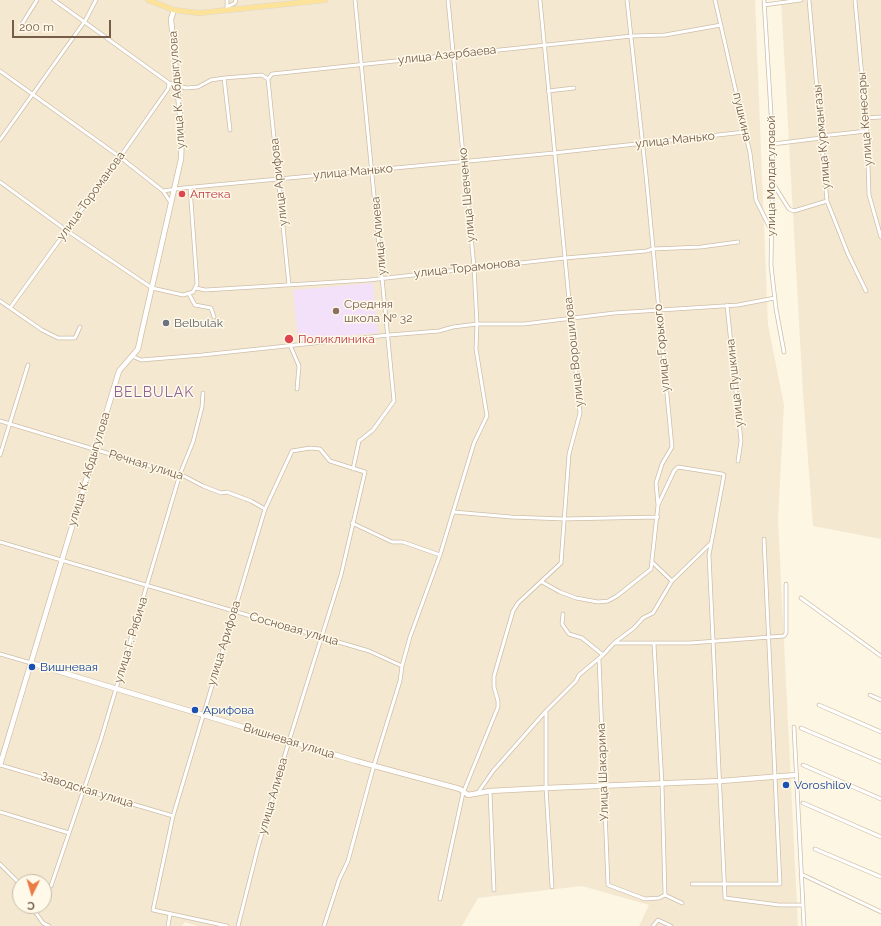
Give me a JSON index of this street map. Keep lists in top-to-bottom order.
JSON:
{
  "streets": {
    "street": [
      "улица Азербаева",
      "улица К. Абдыгулова",
      "пушкина",
      "улица Кенесары",
      "улица Курмангазы",
      "улица Манько",
      "улица Молдагуловой",
      "улица Арифова",
      "улица Шевченко",
      "улица Тороманова",
      "улица Алиева",
      "улица Торамонова",
      "улица Горького",
      "улица Ворошилова",
      "улица Пушкина",
      "Речная улица",
      "Сосновая улица",
      "улица Г. Рябича",
      "Вишневая улица",
      "Улица Шакарима",
      "Заводская улица"
    ]
  },
  "crossings": [
    ["улица Азербаева", "улица К. Абдыгулова"],
    ["улица Азербаева", "пушкина"],
    ["улица Азербаева", "улица Арифова"],
    ["улица Азербаева", "улица Шевченко"],
    ["улица Азербаева", "улица Тороманова"],
    ["улица Азербаева", "улица Алиева"],
    ["улица Азербаева", "улица Горького"],
    ["улица Азербаева", "улица Ворошилова"],
    ["улица К. Абдыгулова", "улица Манько"],
    ["улица К. Абдыгулова", "Речная улица"],
    ["улица К. Абдыгулова", "Сосновая улица"],
    ["улица К. Абдыгулова", "Вишневая улица"],
    ["улица К. Абдыгулова", "Заводская улица"],
    ["пушкина", "улица Манько"],
    ["пушкина", "улица Молдагуловой"],
    ["улица Манько", "улица Арифова"],
    ["улица Манько", "улица Шевченко"],
    ["улица Манько", "улица Алиева"],
    ["улица Манько", "улица Горького"],
    ["улица Манько", "улица Ворошилова"],
    ["улица Арифова", "улица Алиева"],
    ["улица Арифова", "улица Торамонова"],
    ["улица Арифова", "Речная улица"],
    ["улица Арифова", "Сосновая улица"],
    ["улица Арифова", "Вишневая улица"],
    ["улица Арифова", "Заводская улица"],
    ["улица Шевченко", "улица Торамонова"],
    ["улица Шевченко", "Сосновая улица"],
    ["улица Шевченко", "Вишневая улица"],
    ["улица Алиева", "улица Торамонова"],
    ["улица Алиева", "Сосновая улица"],
    ["улица Алиева", "Вишневая улица"],
    ["улица Торамонова", "улица Горького"],
    ["улица Торамонова", "улица Ворошилова"],
    ["улица Горького", "улица Ворошилова"],
    ["улица Ворошилова", "Вишневая улица"],
    ["Речная улица", "улица Г. Рябича"],
    ["Сосновая улица", "улица Г. Рябича"],
    ["улица Г. Рябича", "Вишневая улица"],
    ["улица Г. Рябича", "Заводская улица"]
  ],
  "districts": ["BELBULAK"],
  "places": [
    "Аптека",
    "Средняя школа № 32",
    "Belbulak",
    "Поликлиника",
    "Вишневая",
    "Арифова",
    "Voroshilov"
  ],
  "scale_bar": "200 m",
  "north": "bottom"
}
